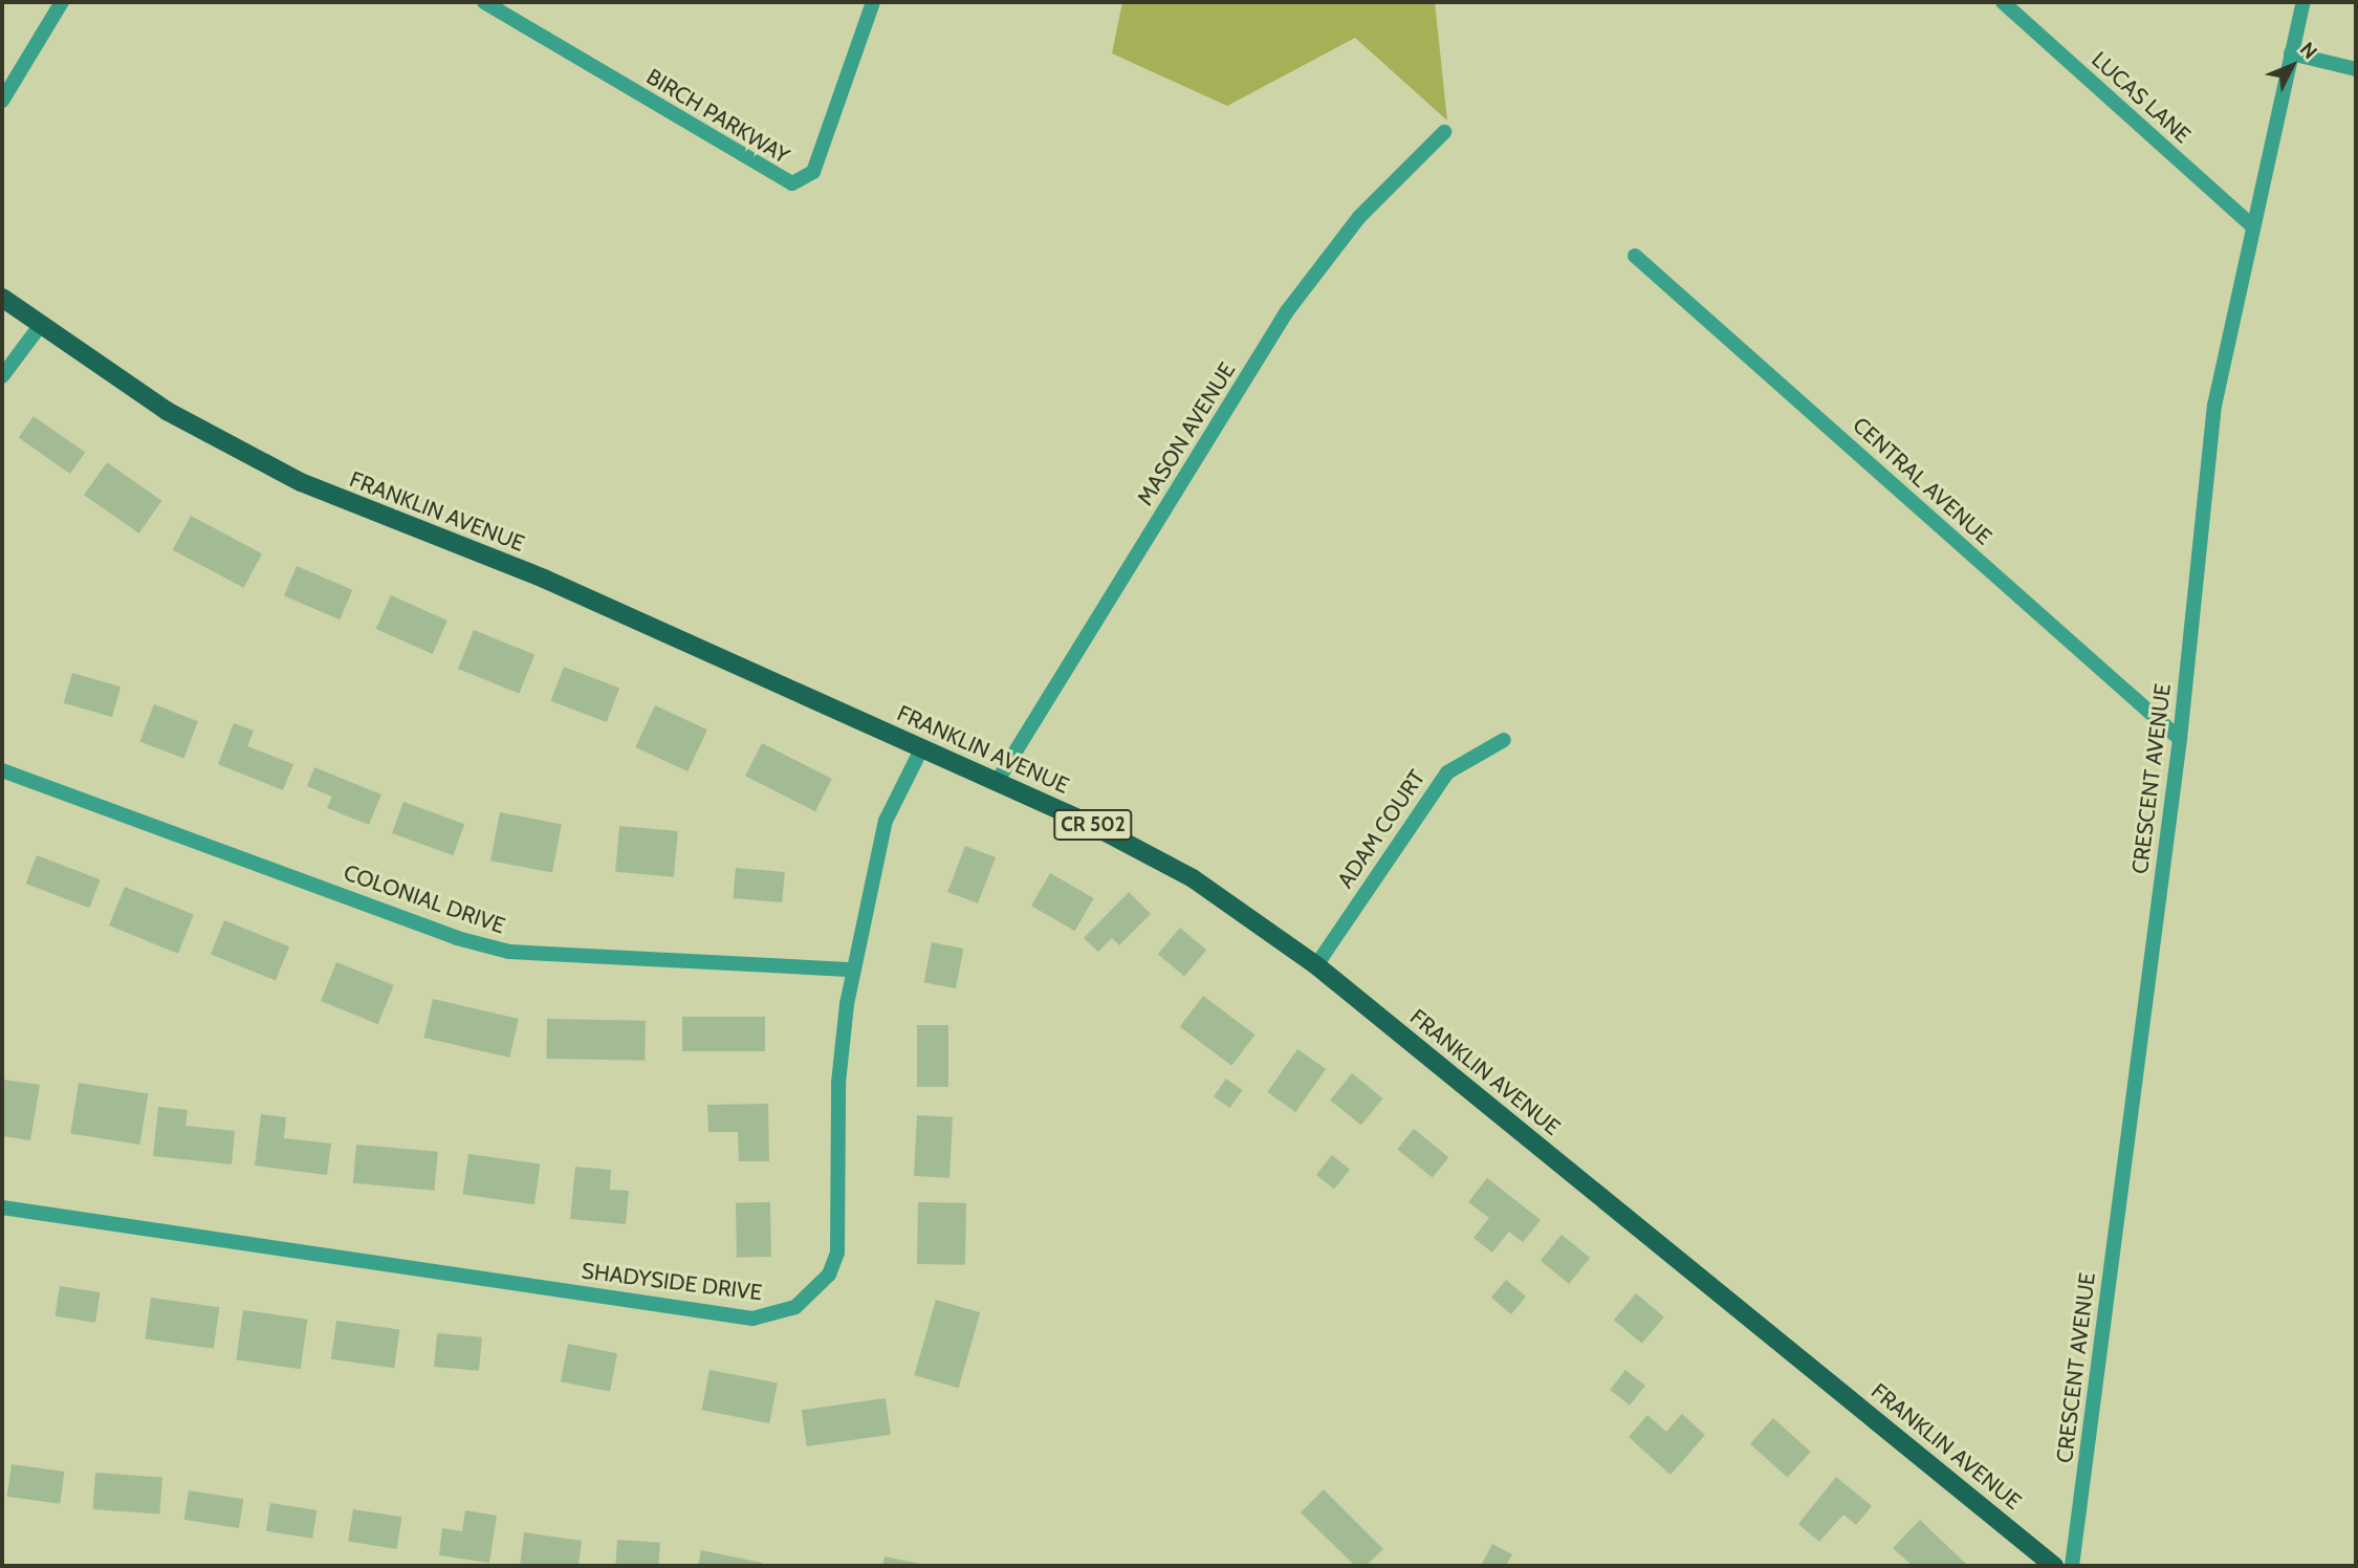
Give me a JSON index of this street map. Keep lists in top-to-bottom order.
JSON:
{
  "streets": {
    "main road": ["FRANKLIN AVENUE", "CR 502"],
    "street": [
      "LUCAS LANE",
      "BIRCH PARKWAY",
      "MASON AVENUE",
      "CENTRAL AVENUE",
      "CRESCENT AVENUE",
      "ADAM COURT",
      "COLONIAL DRIVE",
      "SHADYSIDE DRIVE"
    ]
  },
  "crossings": [
    ["LUCAS LANE", "CRESCENT AVENUE"],
    ["MASON AVENUE", "FRANKLIN AVENUE"],
    ["CENTRAL AVENUE", "CRESCENT AVENUE"],
    ["FRANKLIN AVENUE", "ADAM COURT"],
    ["FRANKLIN AVENUE", "SHADYSIDE DRIVE"],
    ["COLONIAL DRIVE", "SHADYSIDE DRIVE"]
  ],
  "north": "top right"
}
